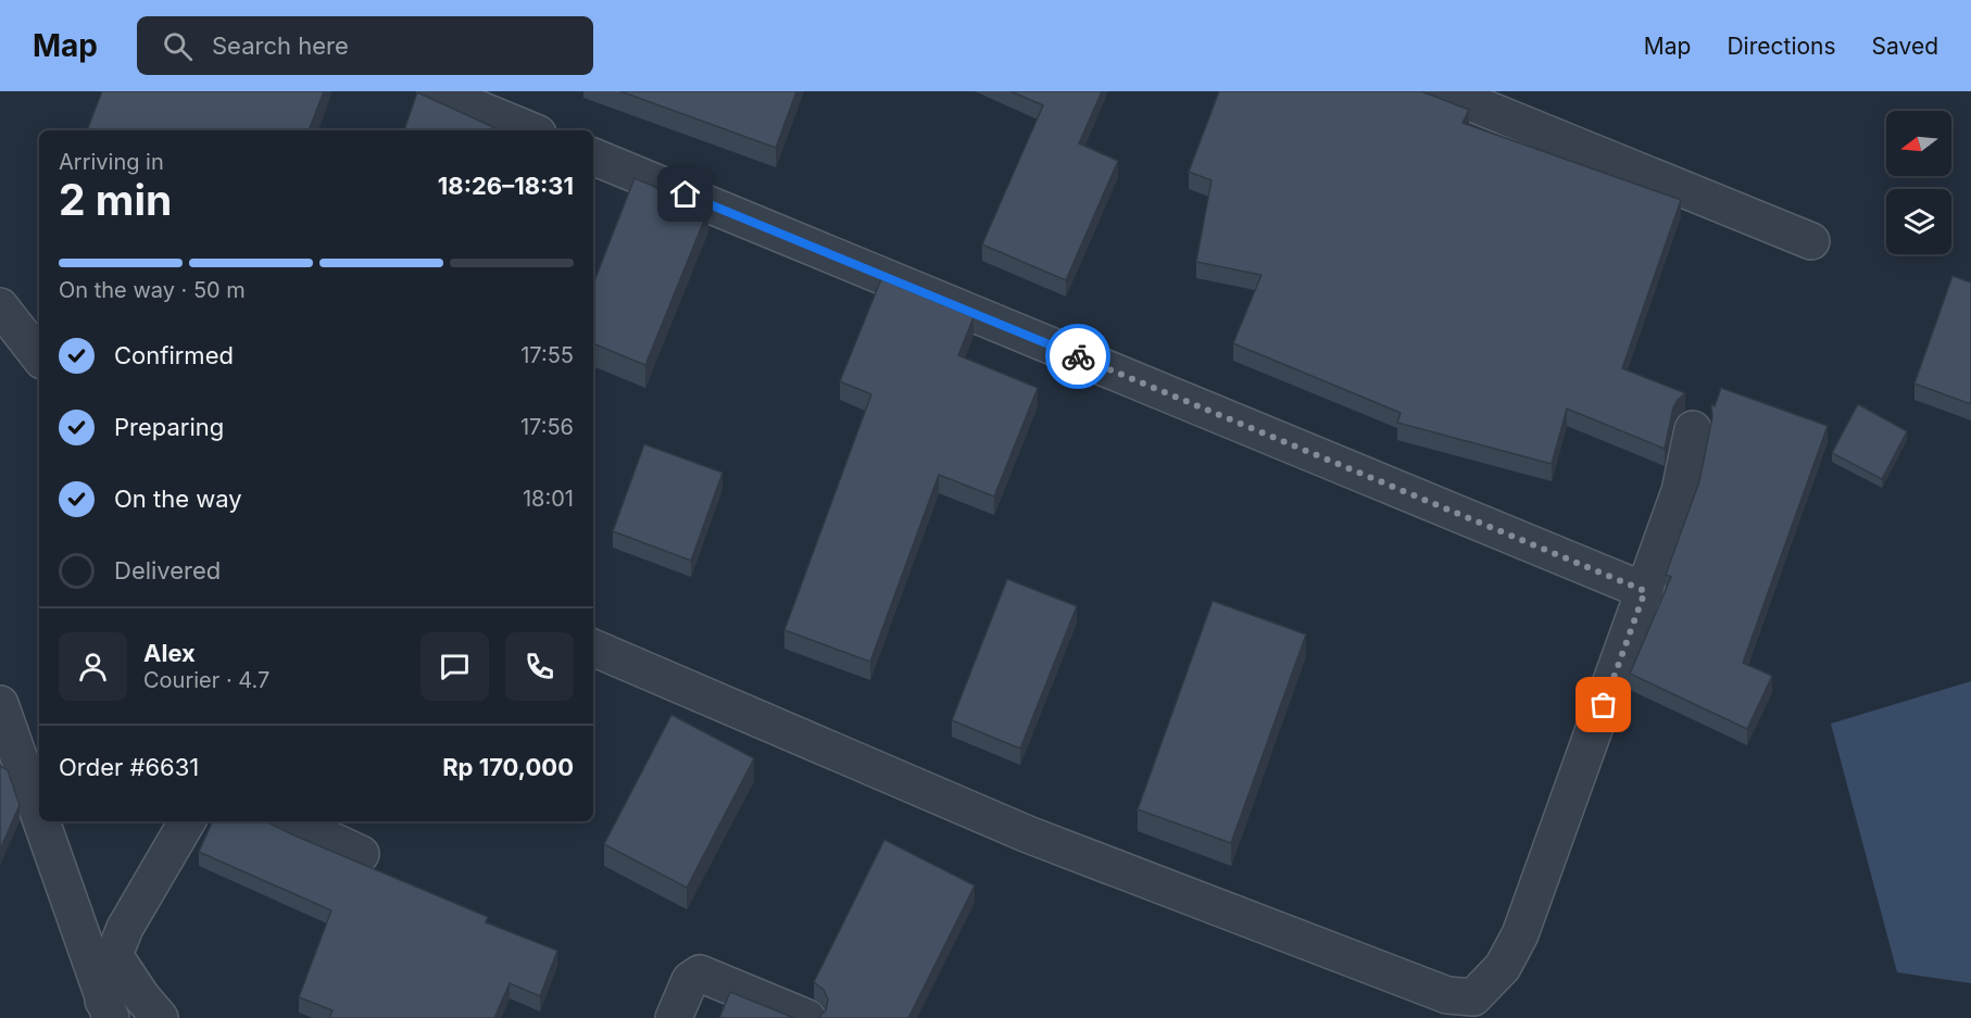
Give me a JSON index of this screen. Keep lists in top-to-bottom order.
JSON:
{
  "north": "left",
  "page": {
    "header": "Map",
    "search": "Search here",
    "nav": ["Map", "Directions", "Saved"],
    "heading": ["2 min", "Arriving in", "18:26–18:31"],
    "panel": [
      "Alex",
      "Courier · 4.7",
      "Order #6631",
      "Rp 170,000"
    ],
    "bar": "On the way · 50 m",
    "list": [
      ["Confirmed", "17:55"],
      ["Preparing", "17:56"],
      ["On the way", "18:01"],
      "Delivered"
    ]
  }
}
